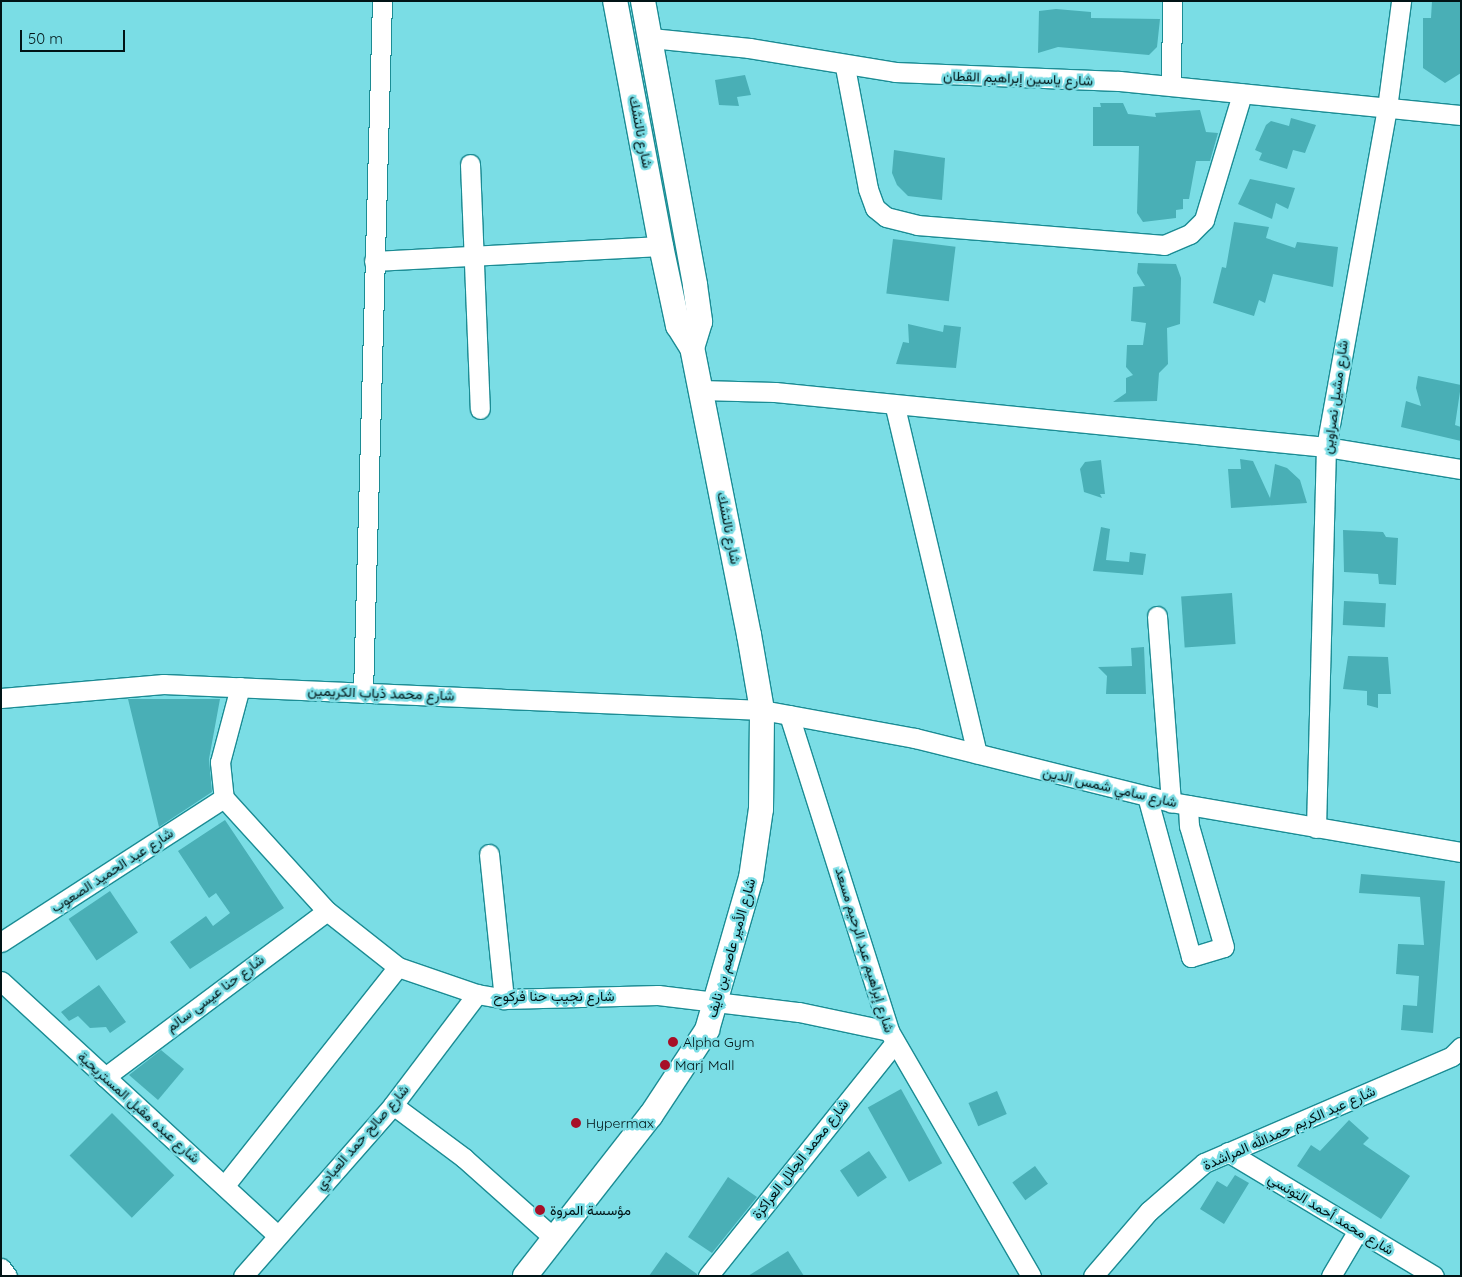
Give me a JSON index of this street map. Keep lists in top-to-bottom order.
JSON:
{
  "streets": {
    "main road": ["شارع نالتشك", "شارع الأمير عاصم بن نايف"],
    "street": [
      "شارع ياسين إبراهيم القطان",
      "شارع مشيل نصراوين",
      "شارع محمد ذياب الكريمين",
      "شارع سامي شمس الدين",
      "شارع عبد الحميد الصعوب",
      "شارع إبراهيم عبد الرحيم مسعد",
      "شارع حنا عيسى سالم",
      "شارع نجيب حنا فركوح",
      "شارع عبده مقبل المستريحية",
      "شارع عبد الكريم حمدالله المراشدة",
      "شارع صالح حمد العبادي",
      "شارع محمد الجلال العراكزة",
      "شارع محمد أحمد التونسي"
    ]
  },
  "crossings": [
    ["شارع ياسين إبراهيم القطان", "شارع نالتشك"],
    ["شارع ياسين إبراهيم القطان", "شارع مشيل نصراوين"],
    ["شارع نالتشك", "شارع محمد ذياب الكريمين"],
    ["شارع نالتشك", "شارع سامي شمس الدين"],
    ["شارع نالتشك", "شارع الأمير عاصم بن نايف"],
    ["شارع مشيل نصراوين", "شارع سامي شمس الدين"],
    ["شارع محمد ذياب الكريمين", "شارع سامي شمس الدين"],
    ["شارع محمد ذياب الكريمين", "شارع الأمير عاصم بن نايف"],
    ["شارع سامي شمس الدين", "شارع الأمير عاصم بن نايف"],
    ["شارع سامي شمس الدين", "شارع إبراهيم عبد الرحيم مسعد"],
    ["شارع عبد الحميد الصعوب", "شارع نجيب حنا فركوح"],
    ["شارع الأمير عاصم بن نايف", "شارع نجيب حنا فركوح"],
    ["شارع إبراهيم عبد الرحيم مسعد", "شارع نجيب حنا فركوح"],
    ["شارع إبراهيم عبد الرحيم مسعد", "شارع محمد الجلال العراكزة"],
    ["شارع حنا عيسى سالم", "شارع نجيب حنا فركوح"],
    ["شارع حنا عيسى سالم", "شارع عبده مقبل المستريحية"],
    ["شارع نجيب حنا فركوح", "شارع صالح حمد العبادي"],
    ["شارع نجيب حنا فركوح", "شارع محمد الجلال العراكزة"],
    ["شارع عبده مقبل المستريحية", "شارع صالح حمد العبادي"],
    ["شارع عبد الكريم حمدالله المراشدة", "شارع محمد أحمد التونسي"]
  ],
  "places": [
    "Alpha Gym",
    "Marj Mall",
    "Hypermax",
    "مؤسسة المروة"
  ],
  "scale_bar": "50 m"
}
